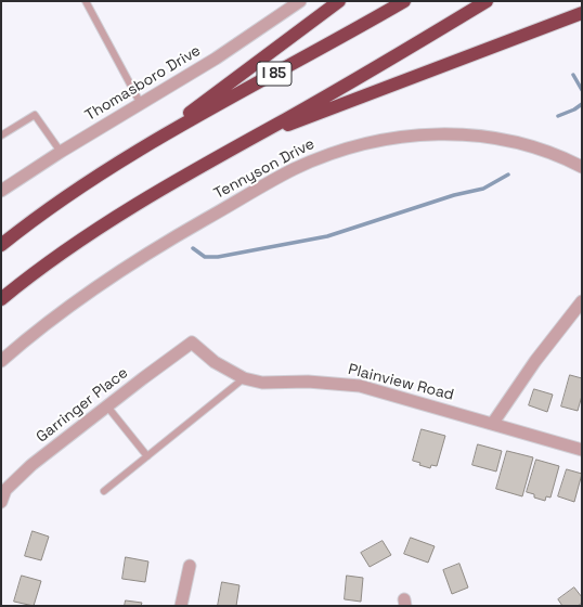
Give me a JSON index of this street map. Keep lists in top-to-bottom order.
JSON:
{
  "streets": {
    "highway": ["I 85"],
    "street": [
      "Thomasboro Drive",
      "Tennyson Drive",
      "Plainview Road",
      "Garringer Place"
    ]
  },
  "crossings": [
    ["Plainview Road", "Garringer Place"]
  ]
}
